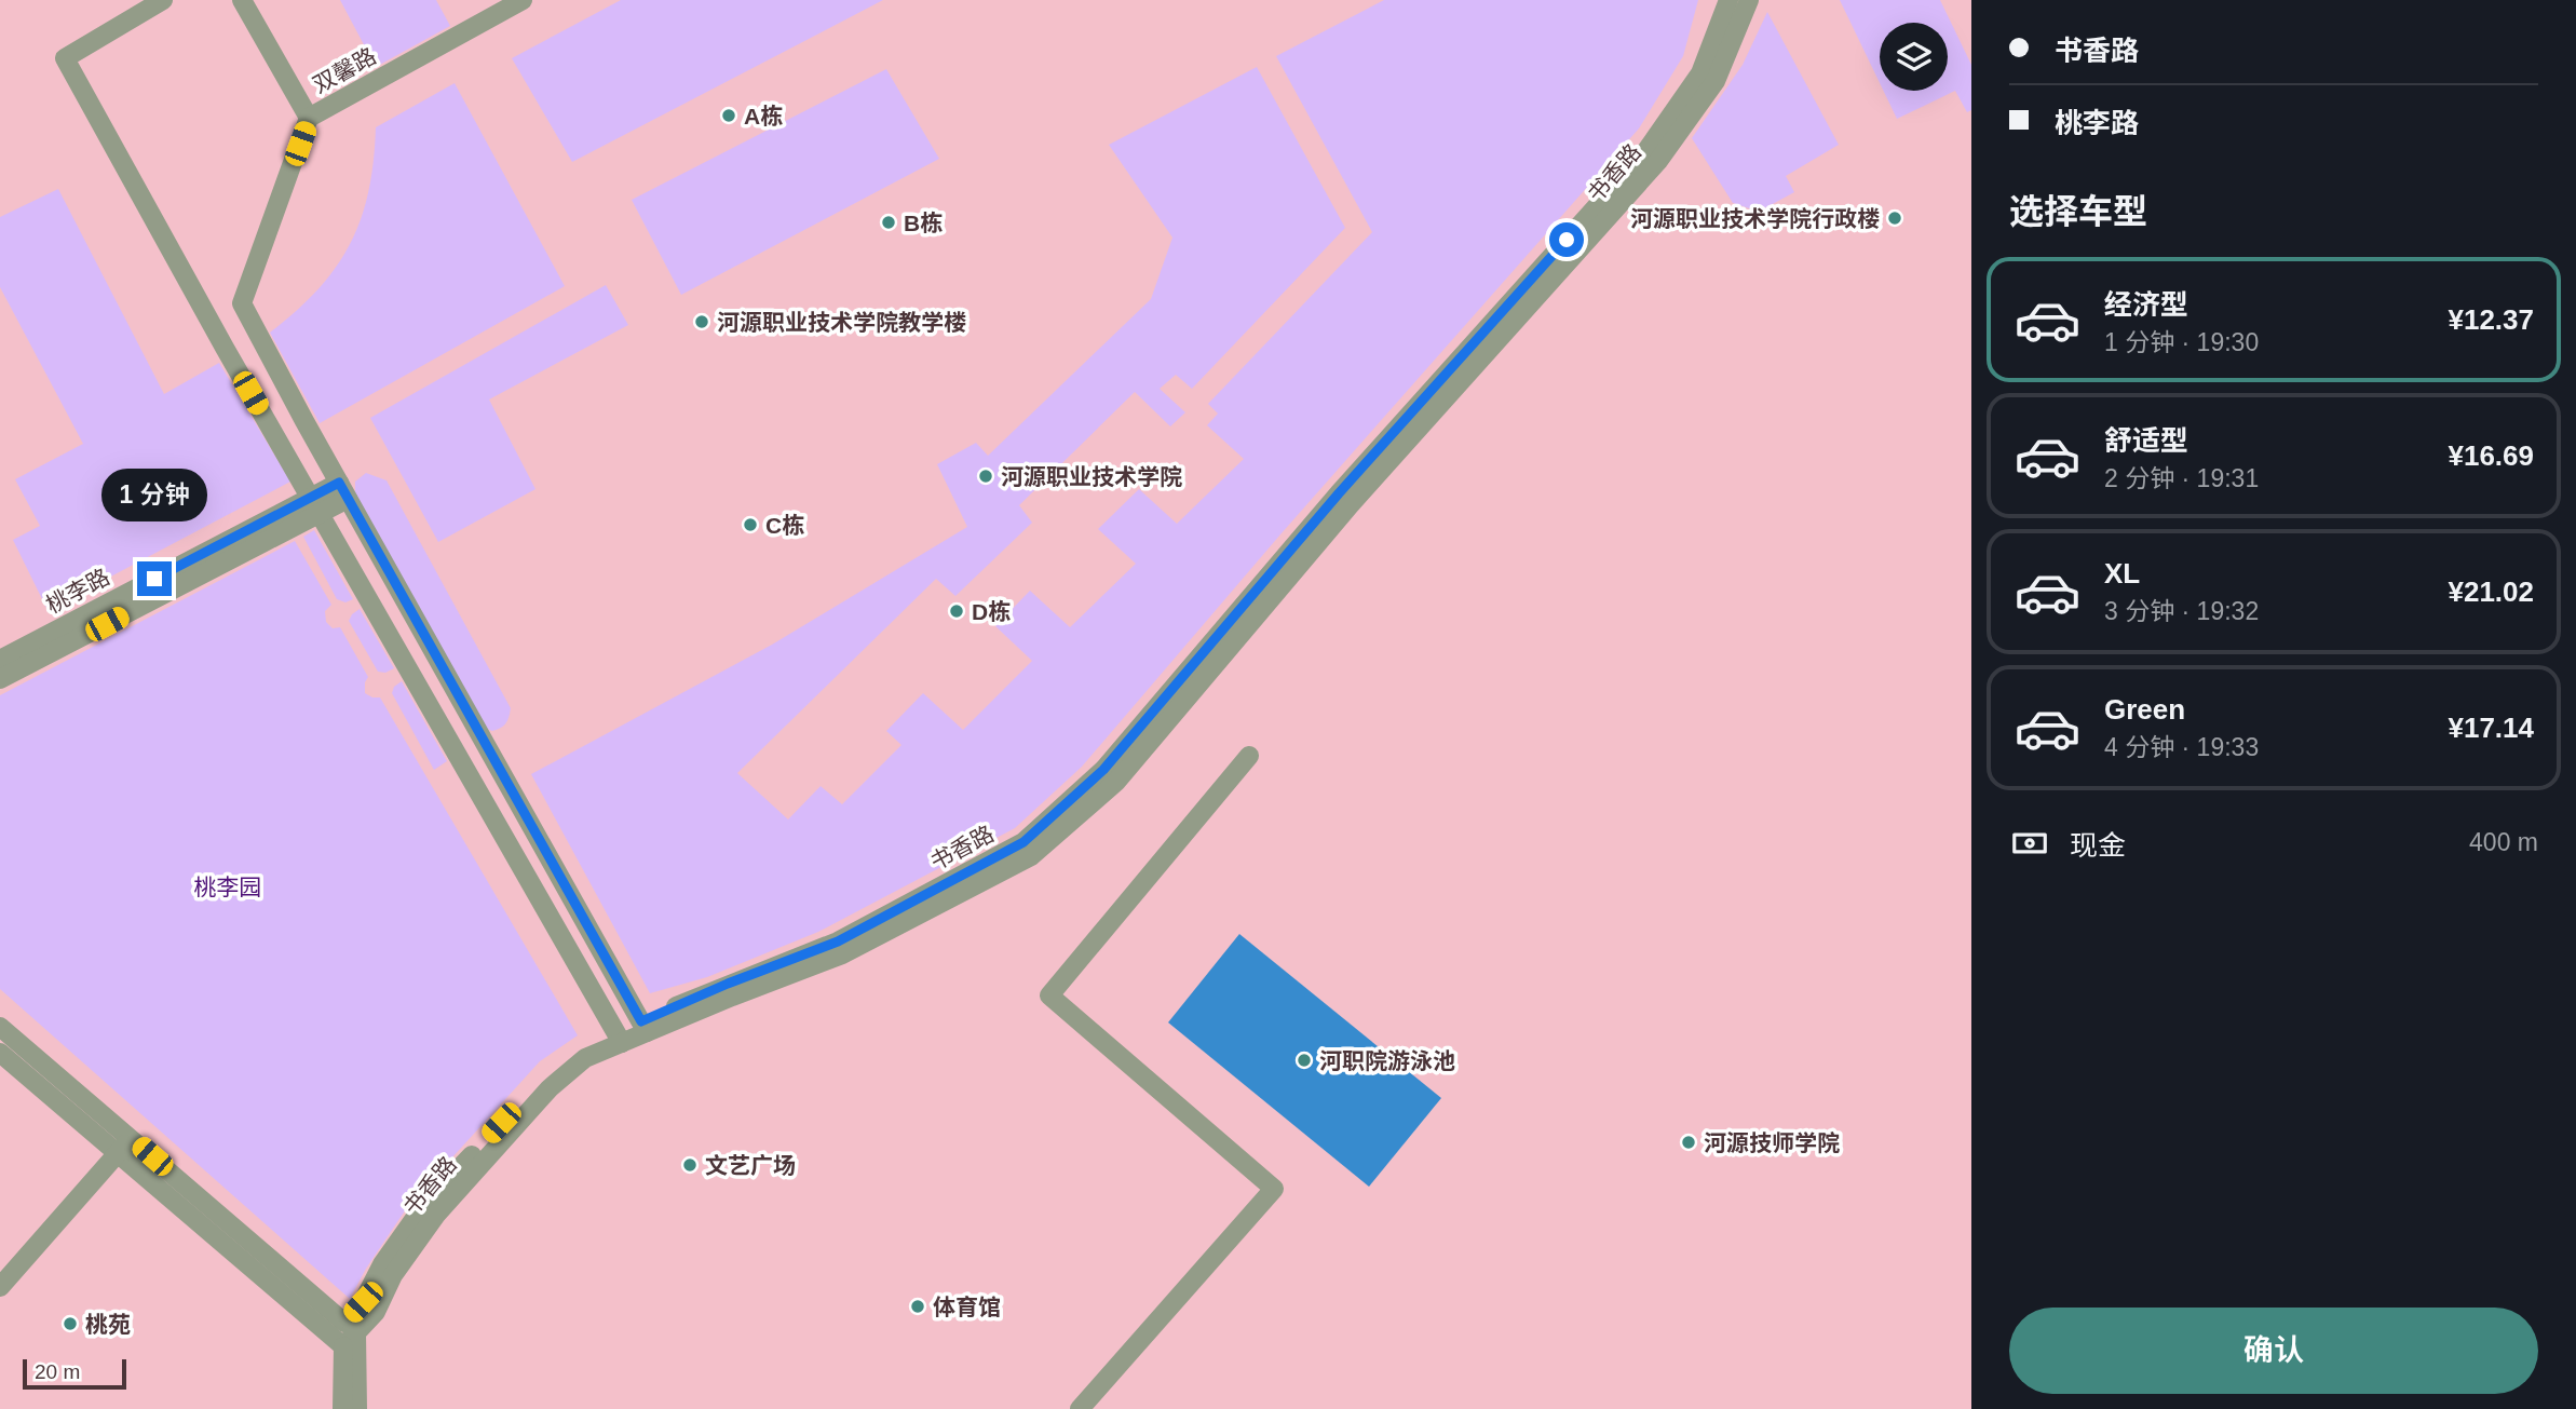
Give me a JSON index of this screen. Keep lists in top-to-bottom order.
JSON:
{
  "streets": {
    "street": ["双馨路", "书香路", "桃李路"]
  },
  "parks": ["桃李园"],
  "places": [
    "A栋",
    "河源职业技术学院行政楼",
    "B栋",
    "河源职业技术学院教学楼",
    "河源职业技术学院",
    "C栋",
    "D栋",
    "河职院游泳池",
    "河源技师学院",
    "文艺广场",
    "体育馆",
    "桃苑"
  ],
  "scale_bar": "20 m",
  "page": {
    "banner": ["书香路", "桃李路"],
    "heading": "选择车型",
    "list": [
      {
        "name": "经济型",
        "note": "1 分钟 · 19:30",
        "value": "¥12.37"
      },
      {
        "name": "舒适型",
        "note": "2 分钟 · 19:31",
        "value": "¥16.69"
      },
      {
        "name": "XL",
        "note": "3 分钟 · 19:32",
        "value": "¥21.02"
      },
      {
        "name": "Green",
        "note": "4 分钟 · 19:33",
        "value": "¥17.14"
      }
    ],
    "bubble": "1 分钟",
    "pay": ["现金", "400 m"],
    "buttons": "确认",
    "scale": "20 m"
  }
}
